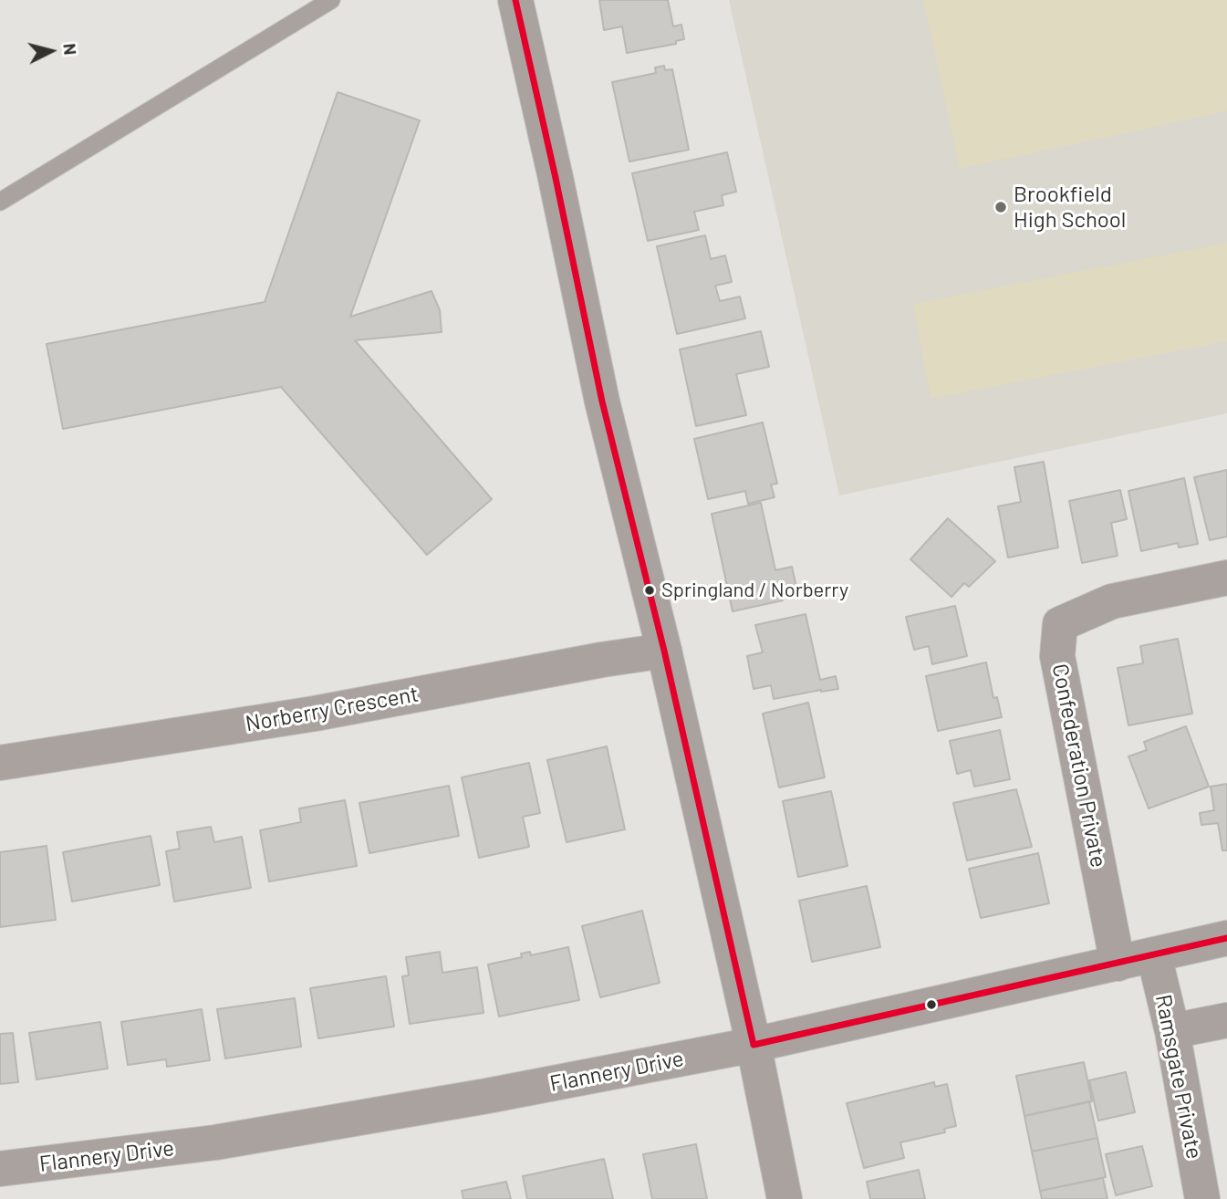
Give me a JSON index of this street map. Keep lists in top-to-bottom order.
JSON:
{
  "streets": {
    "street": [
      "Norberry Crescent",
      "Confederation Private",
      "Flannery Drive",
      "Ramsgate Private"
    ]
  },
  "crossings": [
    ["Confederation Private", "Flannery Drive"],
    ["Flannery Drive", "Ramsgate Private"]
  ],
  "places": ["Brookfield High School", "Springland / Norberry"],
  "north": "right"
}
